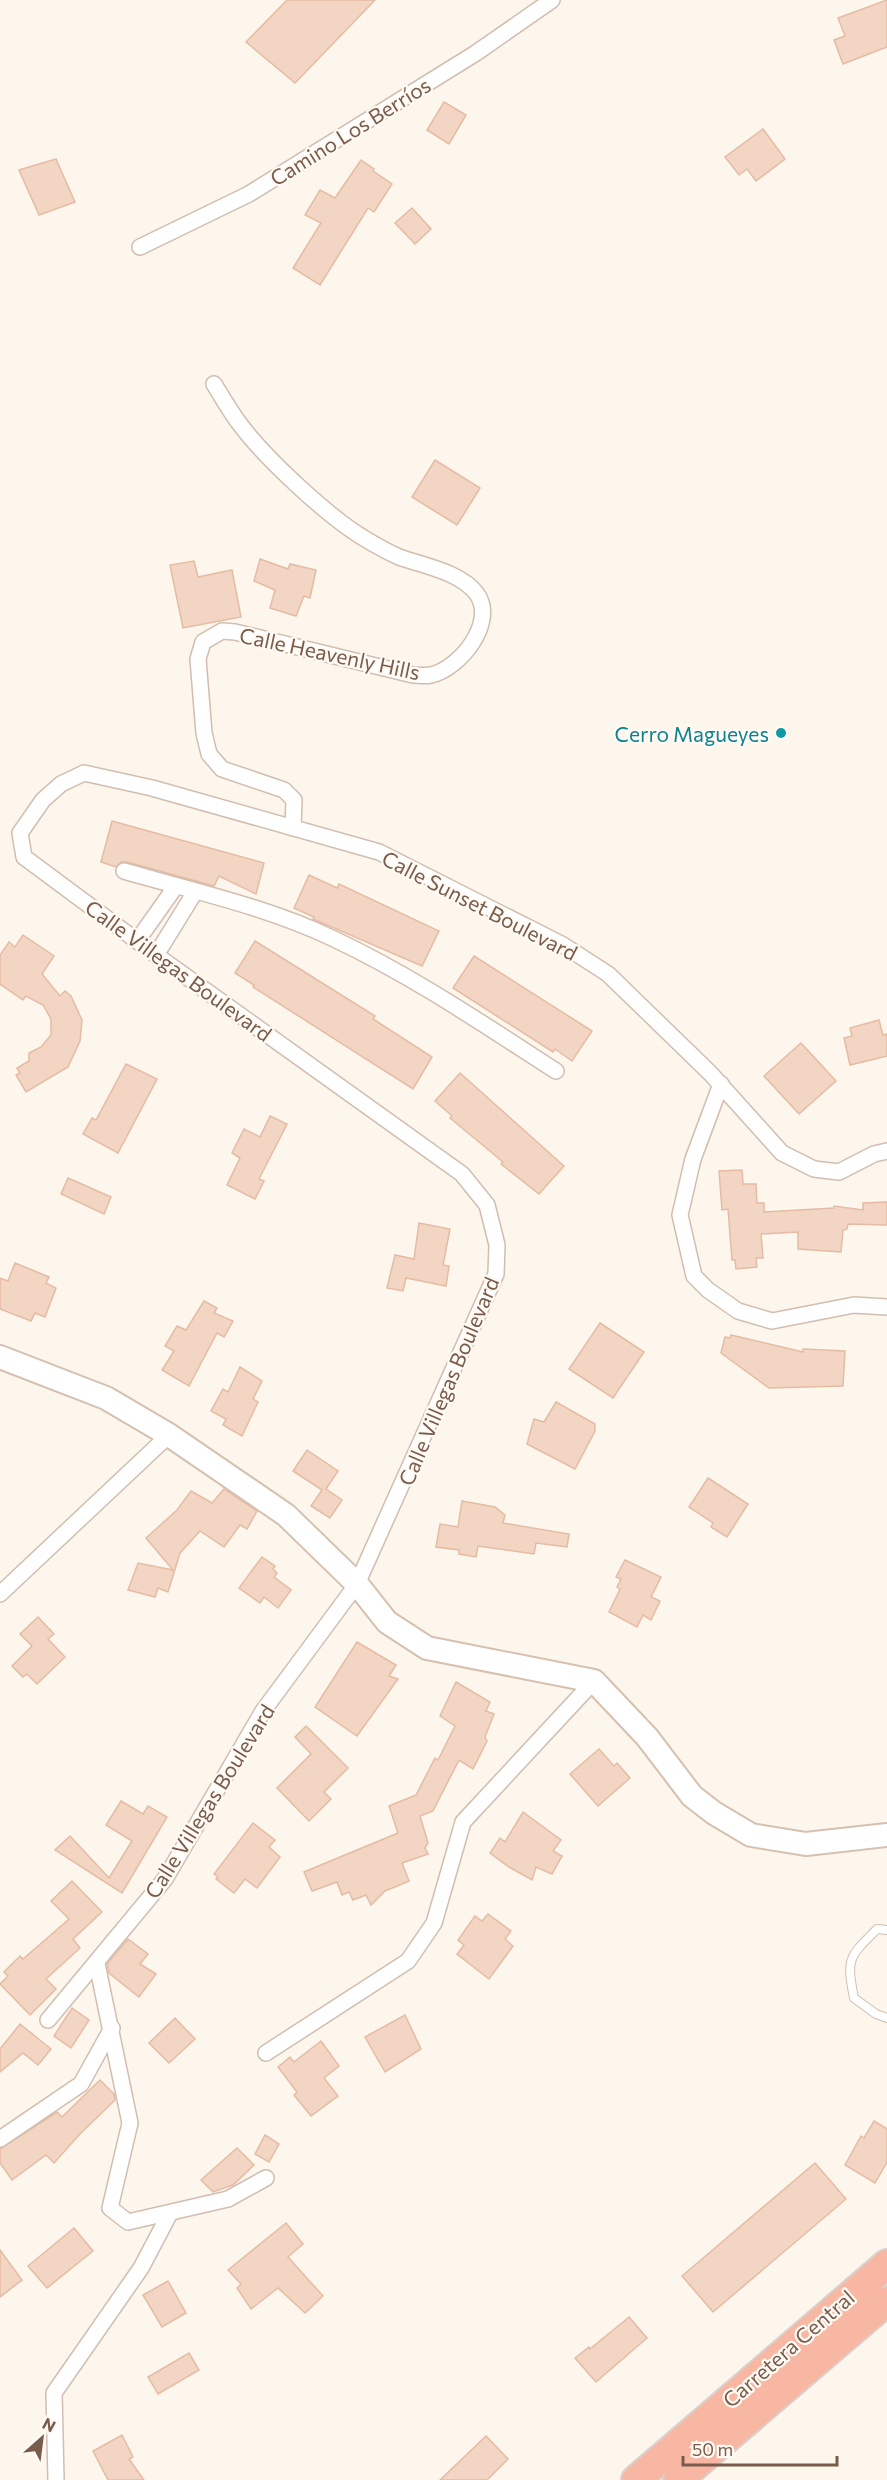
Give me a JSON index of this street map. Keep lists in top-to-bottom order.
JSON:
{
  "streets": {
    "highway": ["Carretera Central"],
    "street": [
      "Camino Los Berríos",
      "Calle Heavenly Hills",
      "Calle Sunset Boulevard",
      "Calle Villegas Boulevard"
    ]
  },
  "crossings": [
    ["Calle Heavenly Hills", "Calle Sunset Boulevard"],
    ["Calle Sunset Boulevard", "Calle Villegas Boulevard"]
  ],
  "places": ["Cerro Magueyes"],
  "scale_bar": "50 m",
  "north": "top right"
}
